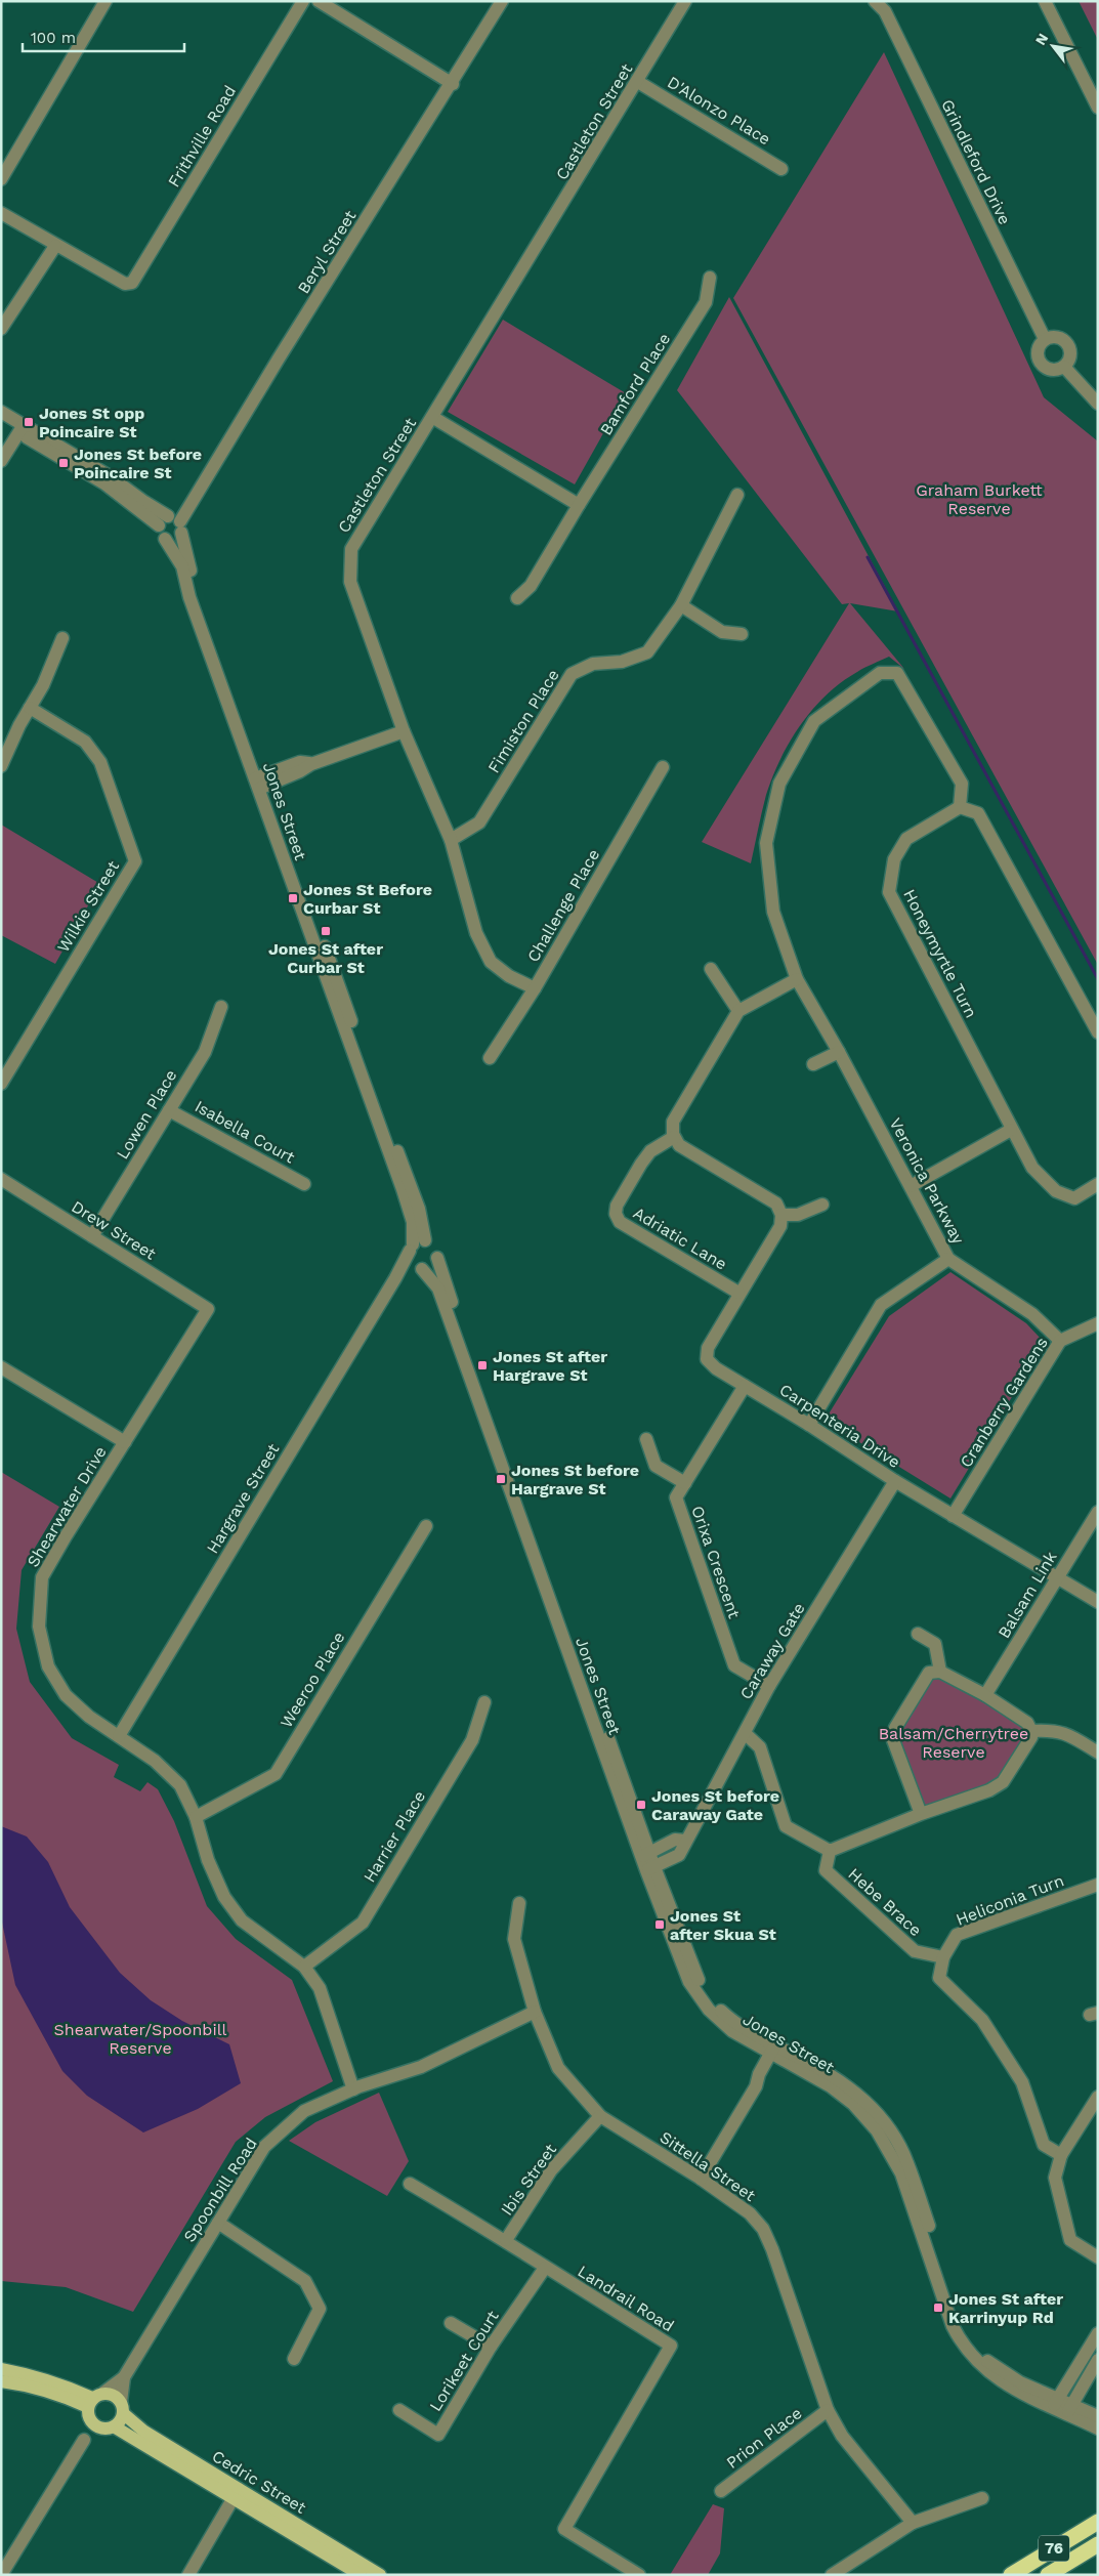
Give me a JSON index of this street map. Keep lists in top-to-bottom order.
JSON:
{
  "streets": {
    "highway": ["76"],
    "main road": ["Cedric Street"],
    "street": [
      "D'Alonzo Place",
      "Castleton Street",
      "Frithville Road",
      "Grindleford Drive",
      "Beryl Street",
      "Bamford Place",
      "Fimiston Place",
      "Jones Street",
      "Challenge Place",
      "Wilkie Street",
      "Honeymyrtle Turn",
      "Lowen Place",
      "Isabella Court",
      "Veronica Parkway",
      "Drew Street",
      "Adriatic Lane",
      "Cranberry Gardens",
      "Carpenteria Drive",
      "Hargrave Street",
      "Shearwater Drive",
      "Orixa Crescent",
      "Balsam Link",
      "Caraway Gate",
      "Weeroo Place",
      "Harrier Place",
      "Heliconia Turn",
      "Hebe Brace",
      "Sittella Street",
      "Ibis Street",
      "Spoonbill Road",
      "Landrail Road",
      "Lorikeet Court",
      "Prion Place"
    ]
  },
  "crossings": [
    ["D'Alonzo Place", "Castleton Street"],
    ["Castleton Street", "Fimiston Place"],
    ["Castleton Street", "Challenge Place"],
    ["Beryl Street", "Jones Street"],
    ["Jones Street", "Hargrave Street"],
    ["Jones Street", "Caraway Gate"],
    ["Honeymyrtle Turn", "Veronica Parkway"],
    ["Lowen Place", "Isabella Court"],
    ["Lowen Place", "Drew Street"],
    ["Veronica Parkway", "Cranberry Gardens"],
    ["Drew Street", "Shearwater Drive"],
    ["Adriatic Lane", "Carpenteria Drive"],
    ["Cranberry Gardens", "Carpenteria Drive"],
    ["Carpenteria Drive", "Orixa Crescent"],
    ["Carpenteria Drive", "Balsam Link"],
    ["Carpenteria Drive", "Caraway Gate"],
    ["Hargrave Street", "Shearwater Drive"],
    ["Shearwater Drive", "Weeroo Place"],
    ["Shearwater Drive", "Harrier Place"],
    ["Shearwater Drive", "Spoonbill Road"],
    ["Orixa Crescent", "Caraway Gate"],
    ["Heliconia Turn", "Hebe Brace"],
    ["Sittella Street", "Ibis Street"],
    ["Sittella Street", "Spoonbill Road"],
    ["Sittella Street", "Prion Place"],
    ["Ibis Street", "Landrail Road"],
    ["Spoonbill Road", "Cedric Street"],
    ["Landrail Road", "Lorikeet Court"]
  ],
  "parks": ["Graham Burkett Reserve", "Balsam/Cherrytree Reserve", "Shearwater/Spoonbill Reserve"],
  "places": {
    "transit": [
      "Jones St opp Poincaire St",
      "Jones St before Poincaire St",
      "Jones St Before Curbar St",
      "Jones St after Curbar St",
      "Jones St after Hargrave St",
      "Jones St before Hargrave St",
      "Jones St before Caraway Gate",
      "Jones St after Skua St",
      "Jones St after Karrinyup Rd"
    ]
  },
  "scale_bar": "100 m",
  "north": "top left"
}
